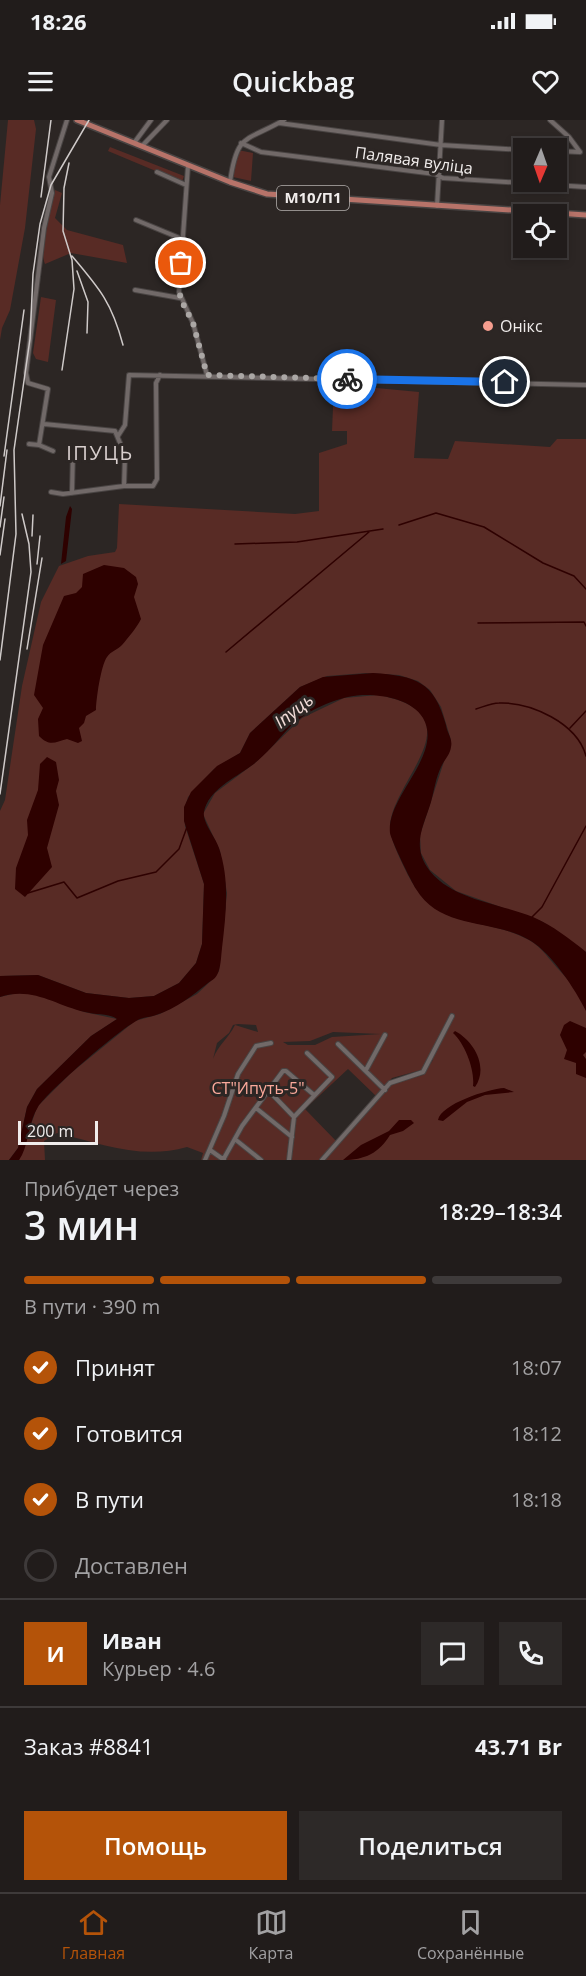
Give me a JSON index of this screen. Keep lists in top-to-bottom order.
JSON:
{
  "streets": {
    "main road": ["М10/П1"],
    "street": ["Палявая вуліца"]
  },
  "districts": ["ІПУЦЬ"],
  "water": ["Іпуць"],
  "parks": ["СТ\"Ипуть-5\""],
  "places": ["Онікс"],
  "scale_bar": "200 m",
  "north": "bottom",
  "page": {
    "status": "18:26",
    "header": "Quickbag",
    "scale": "200 m",
    "heading": ["3 мин", "Прибудет через", "18:29–18:34"],
    "panel": [
      "Иван",
      "Курьер · 4.6",
      "Заказ #8841",
      "43.71 Br"
    ],
    "bar": "В пути · 390 m",
    "list": [
      ["Принят", "18:07"],
      ["Готовится", "18:12"],
      ["В пути", "18:18"],
      "Доставлен"
    ],
    "round": "И",
    "buttons": ["Помощь", "Поделиться"],
    "tabs": ["Главная", "Карта", "Сохранённые"]
  }
}
